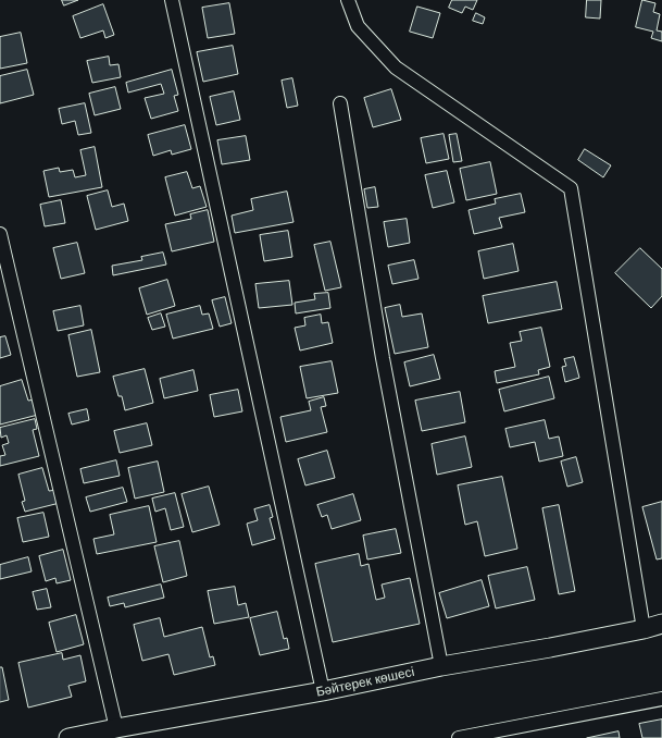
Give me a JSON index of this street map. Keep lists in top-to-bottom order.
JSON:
{
  "streets": {
    "street": ["Бәйтерек көшесі"]
  }
}
